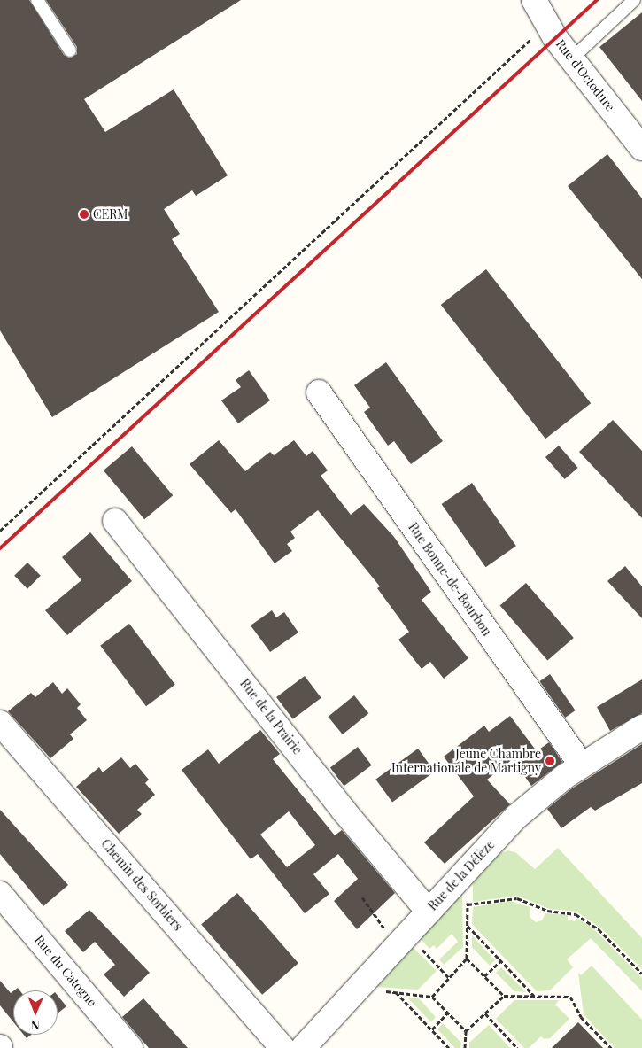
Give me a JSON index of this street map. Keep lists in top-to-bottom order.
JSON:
{
  "streets": {
    "street": [
      "Rue d'Octodure",
      "Rue Bonne-de-Bourbon",
      "Rue de la Prairie",
      "Rue de la Délèze",
      "Chemin des Sorbiers",
      "Rue du Catogne"
    ]
  },
  "crossings": [
    ["Rue Bonne-de-Bourbon", "Rue de la Délèze"],
    ["Rue de la Prairie", "Rue de la Délèze"]
  ],
  "places": ["CERM", "Jeune Chambre Internationale de Martigny"],
  "north": "bottom"
}
